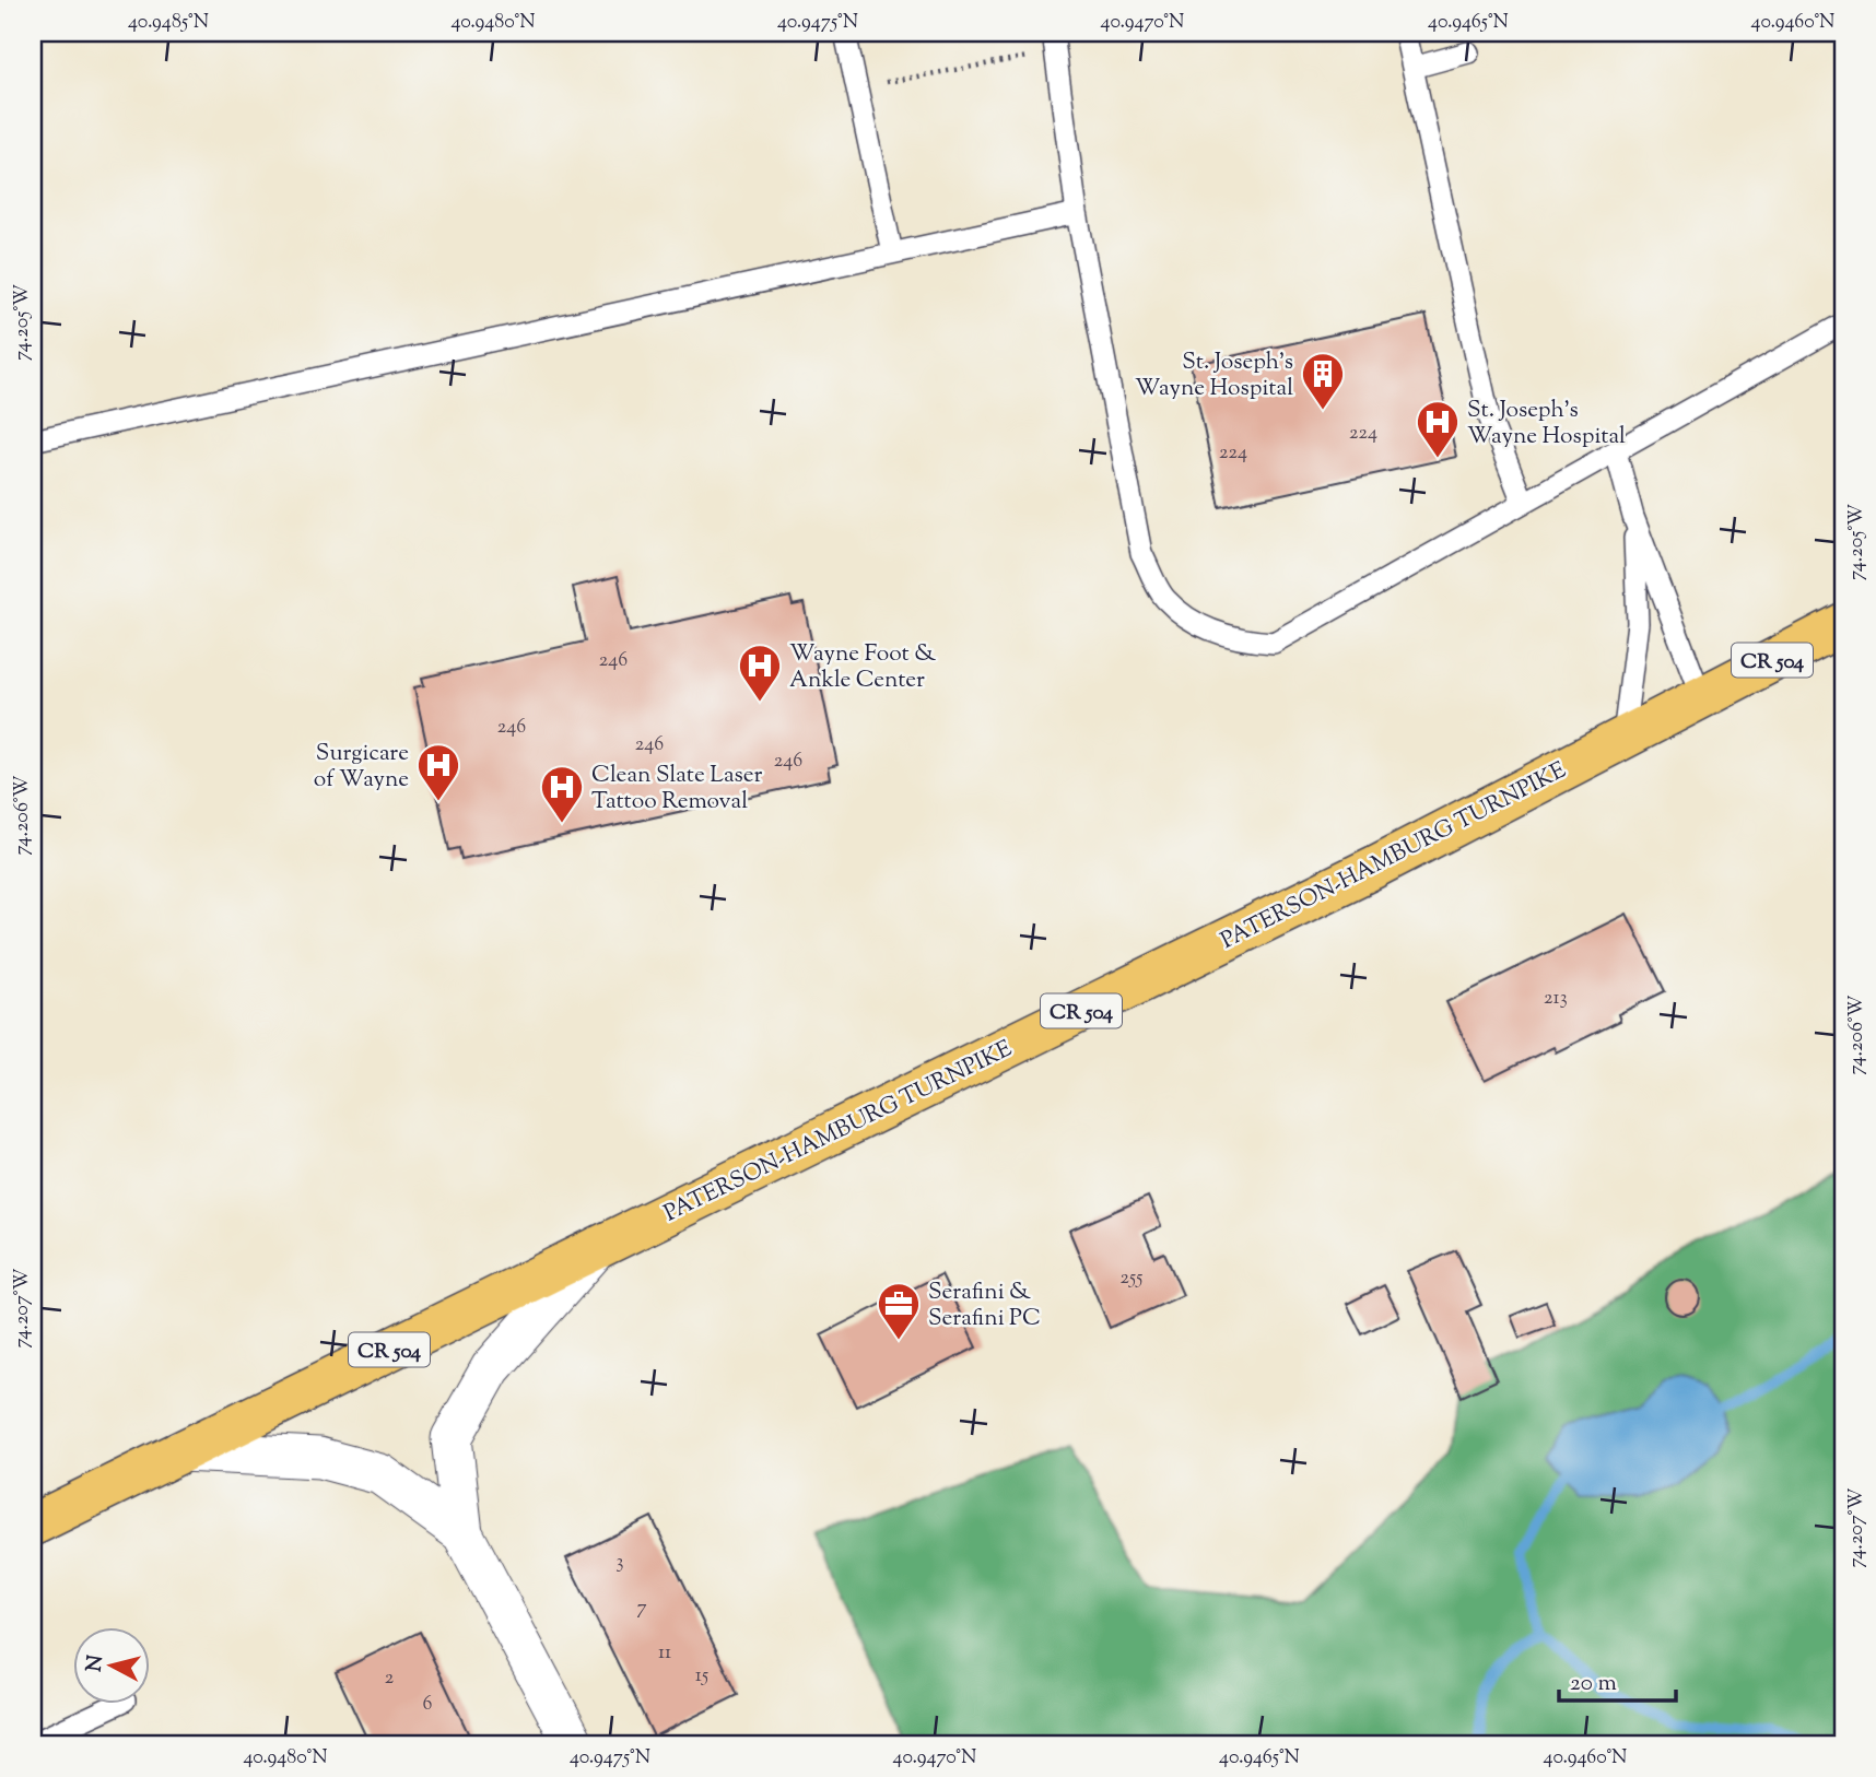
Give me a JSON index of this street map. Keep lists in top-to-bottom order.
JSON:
{
  "streets": {
    "main road": ["CR 504", "PATERSON-HAMBURG TURNPIKE"]
  },
  "places": {
    "building": ["St. Joseph’s Wayne Hospital"],
    "hospital": [
      "St. Joseph's Wayne Hospital",
      "Wayne Foot & Ankle Center",
      "Surgicare of Wayne",
      "Clean Slate Laser Tattoo Removal"
    ],
    "office": ["Serafini & Serafini PC"]
  },
  "house_numbers": [
    "224",
    "224",
    "246",
    "246",
    "246",
    "246",
    "213",
    "255",
    "3",
    "7",
    "11",
    "15",
    "2",
    "6"
  ],
  "scale_bar": "20 m",
  "north": "left",
  "coordinates": [
    "40.9485°N",
    "40.9480°N",
    "40.9475°N",
    "40.9470°N",
    "40.9465°N",
    "40.9460°N",
    "74.205°W",
    "74.206°W",
    "74.207°W"
  ]
}
